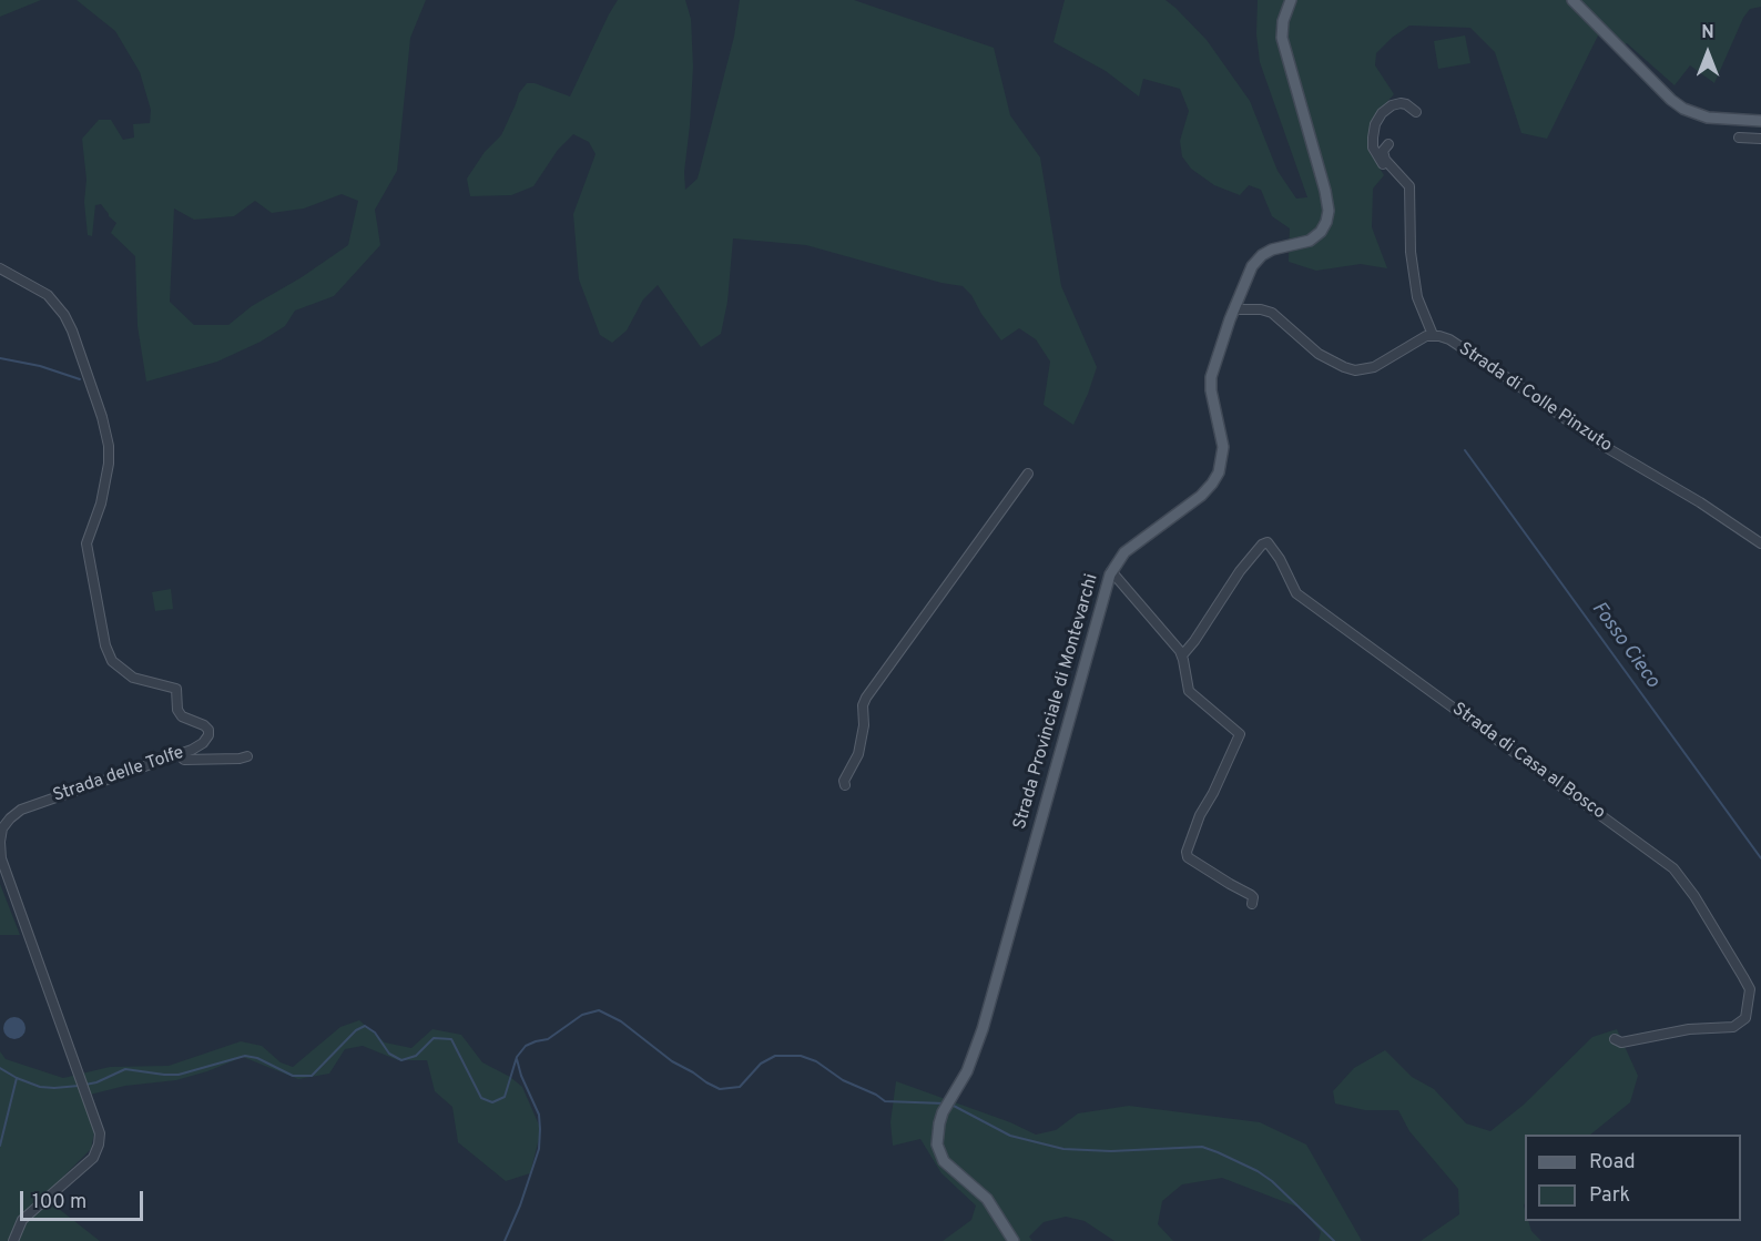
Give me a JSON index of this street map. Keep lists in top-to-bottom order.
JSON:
{
  "streets": {
    "main road": ["Strada Provinciale di Montevarchi"],
    "street": ["Strada di Colle Pinzuto", "Strada di Casa al Bosco", "Strada delle Tolfe"]
  },
  "water": ["Fosso Cieco"],
  "legend": ["Road", "Park"],
  "scale_bar": "100 m",
  "north": "top"
}
